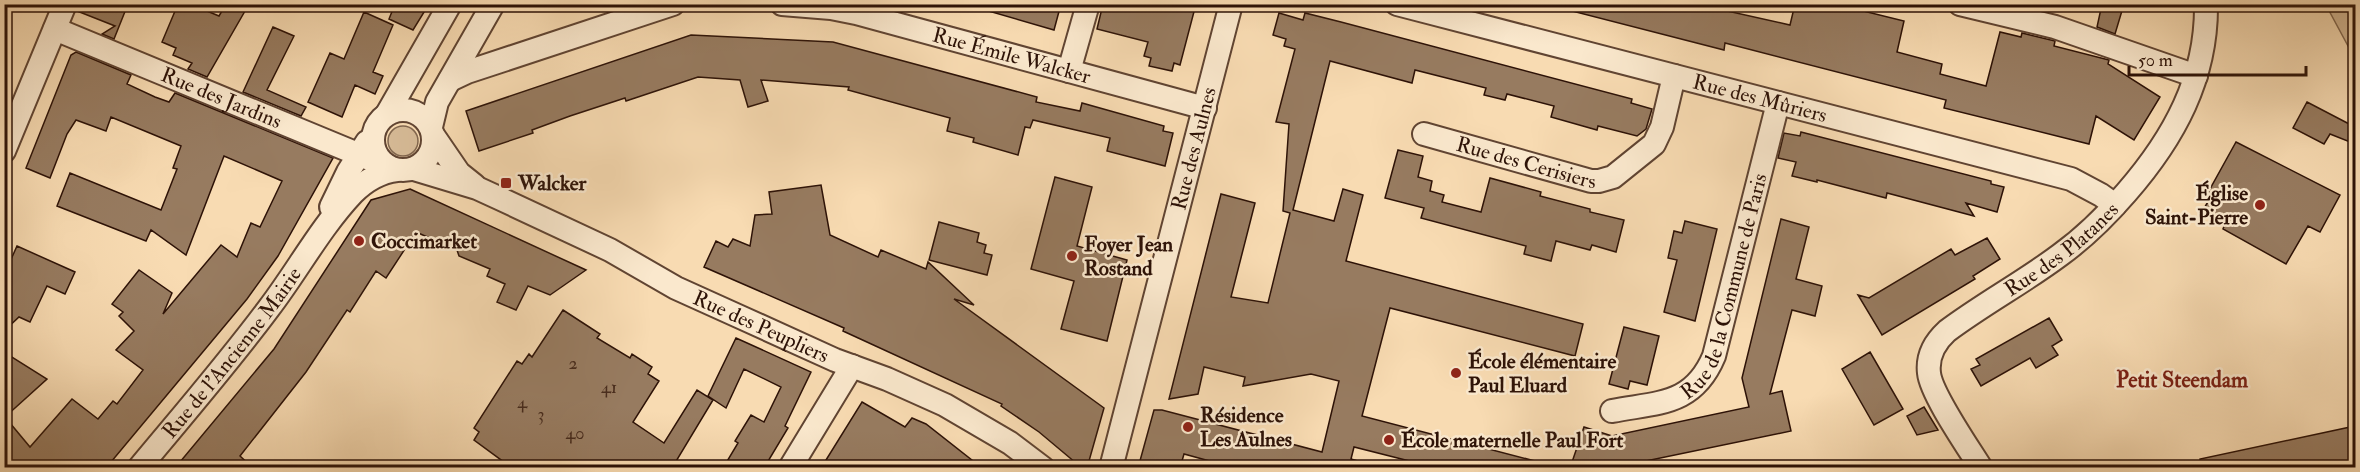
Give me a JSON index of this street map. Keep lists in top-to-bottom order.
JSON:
{
  "streets": {
    "street": [
      "Rue Émile Walcker",
      "Rue des Jardins",
      "Rue des Mûriers",
      "Rue des Aulnes",
      "Rue des Cerisiers",
      "Rue des Platanes",
      "Rue de la Commune de Paris",
      "Rue des Peupliers",
      "Rue de l'Ancienne Mairie"
    ]
  },
  "crossings": [
    ["Rue Émile Walcker", "Rue des Aulnes"],
    ["Rue des Jardins", "Rue des Peupliers"],
    ["Rue des Jardins", "Rue de l'Ancienne Mairie"],
    ["Rue des Mûriers", "Rue des Cerisiers"],
    ["Rue des Mûriers", "Rue des Platanes"],
    ["Rue des Mûriers", "Rue de la Commune de Paris"],
    ["Rue des Peupliers", "Rue de l'Ancienne Mairie"]
  ],
  "districts": ["Petit Steendam"],
  "places": {
    "transit": ["Walcker"],
    "other": [
      "Église Saint-Pierre",
      "Coccimarket",
      "Foyer Jean Rostand",
      "École élémentaire Paul Eluard",
      "Résidence Les Aulnes",
      "École maternelle Paul Fort"
    ]
  },
  "house_numbers": [
    "2",
    "41",
    "4",
    "3",
    "40"
  ],
  "scale_bar": "50 m"
}
